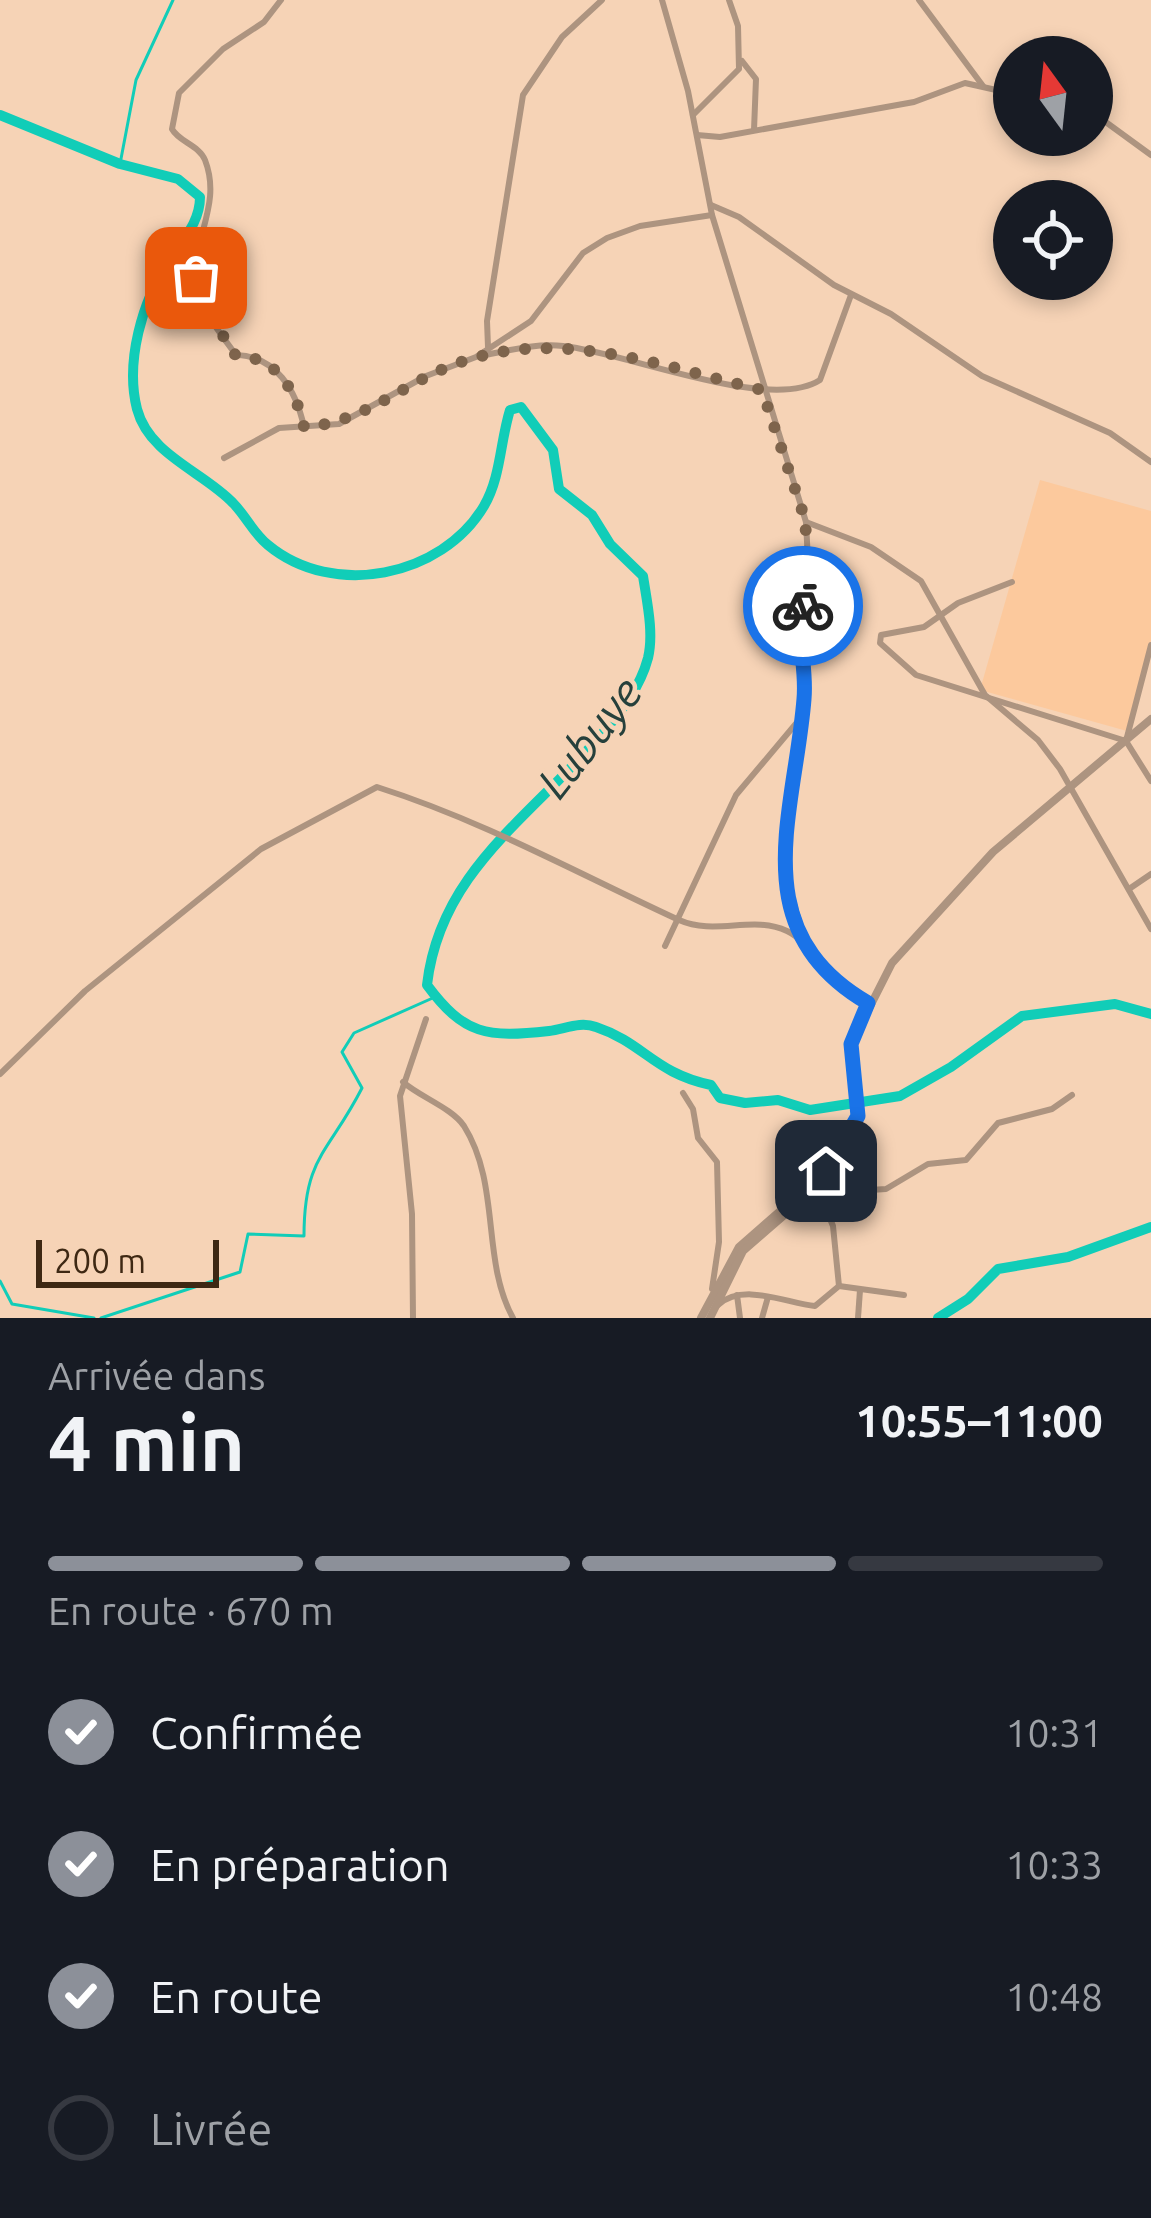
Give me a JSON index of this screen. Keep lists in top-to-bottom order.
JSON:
{
  "water": ["Lubuye"],
  "scale_bar": "200 m",
  "north": "top",
  "page": {
    "scale": "200 m",
    "heading": ["4 min", "Arrivée dans", "10:55–11:00"],
    "bar": "En route · 670 m",
    "list": [
      ["Confirmée", "10:31"],
      ["En préparation", "10:33"],
      ["En route", "10:48"],
      "Livrée"
    ]
  }
}
